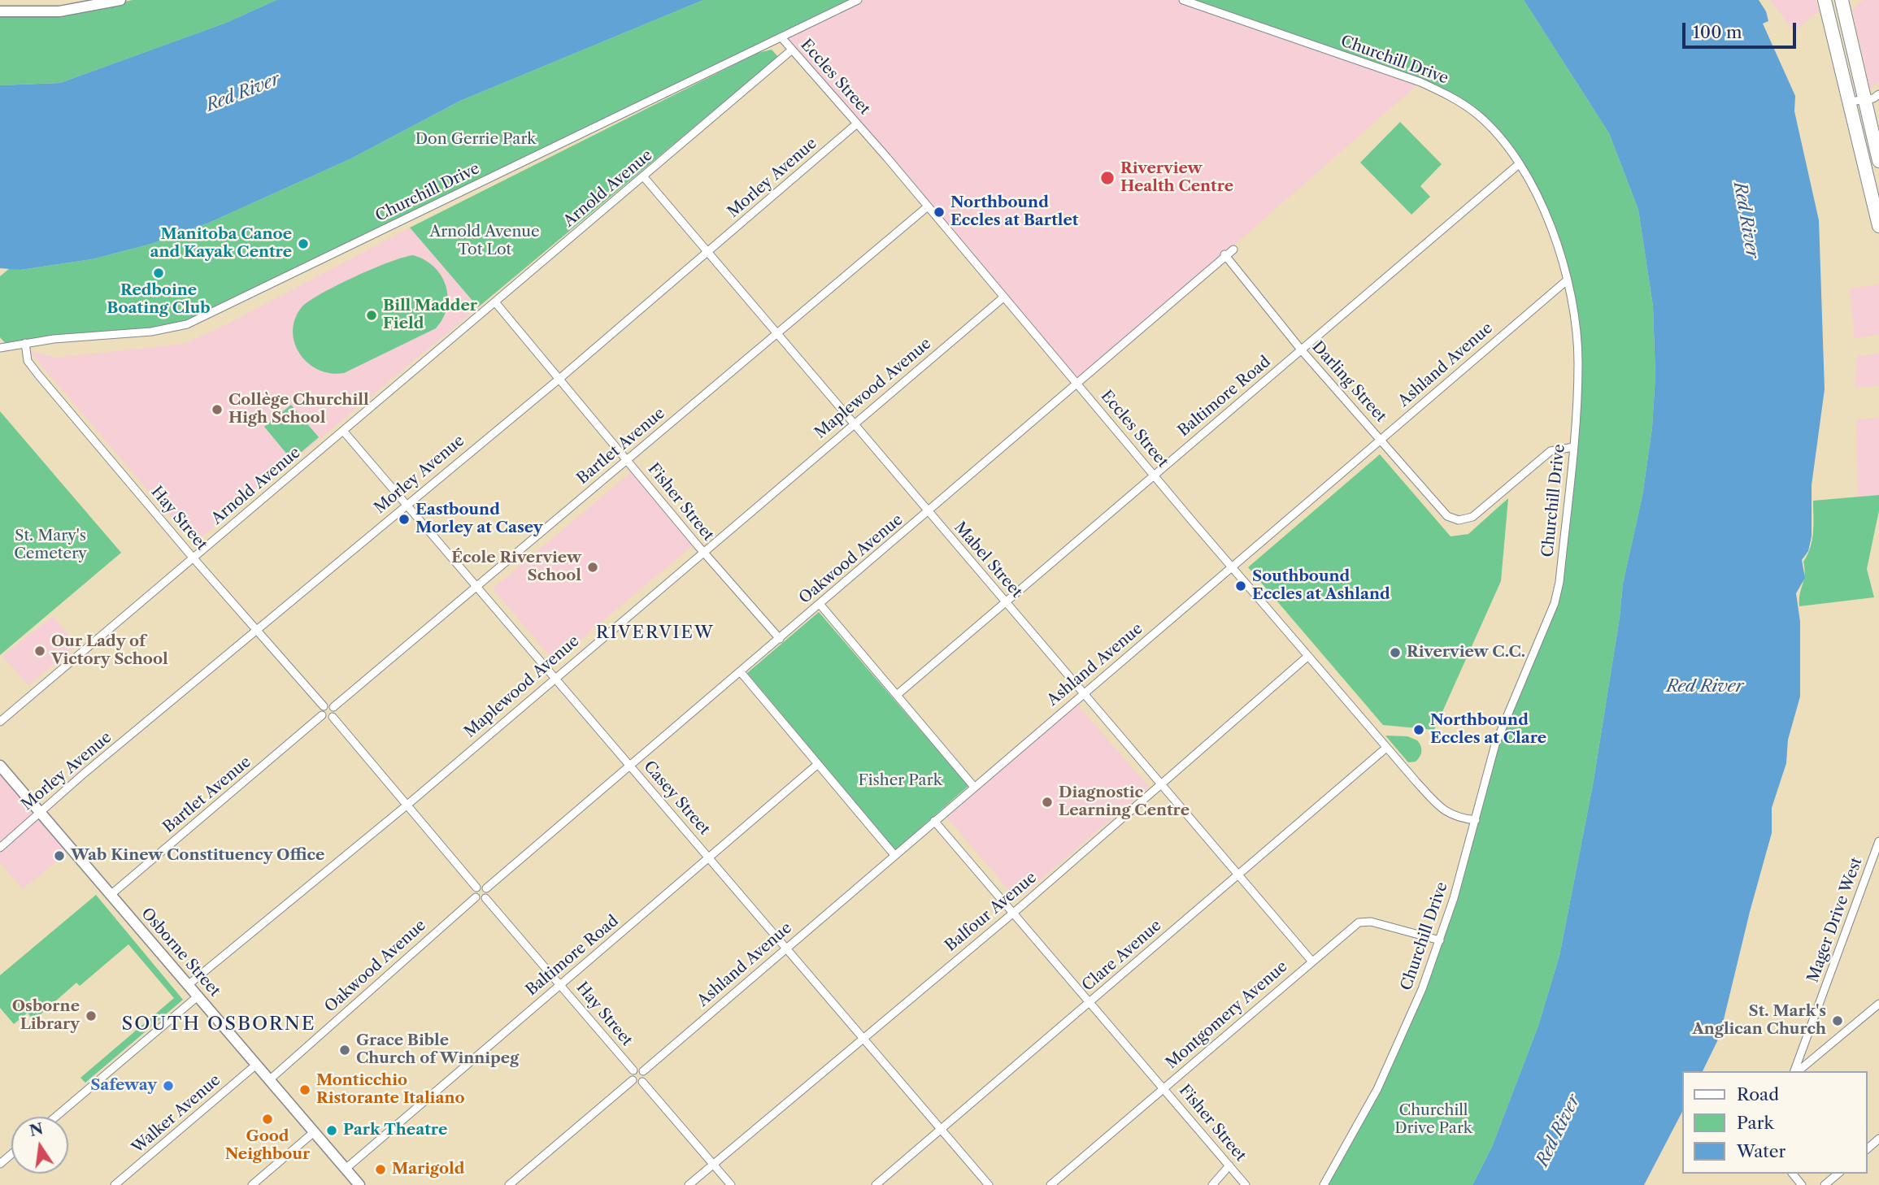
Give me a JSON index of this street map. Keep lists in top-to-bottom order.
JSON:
{
  "streets": {
    "main road": ["Osborne Street"],
    "street": [
      "Churchill Drive",
      "Eccles Street",
      "Morley Avenue",
      "Arnold Avenue",
      "Ashland Avenue",
      "Darling Street",
      "Maplewood Avenue",
      "Baltimore Road",
      "Bartlet Avenue",
      "Fisher Street",
      "Hay Street",
      "Oakwood Avenue",
      "Mabel Street",
      "Casey Street",
      "Balfour Avenue",
      "Mager Drive West",
      "Clare Avenue",
      "Montgomery Avenue",
      "Walker Avenue"
    ]
  },
  "crossings": [
    ["Churchill Drive", "Eccles Street"],
    ["Churchill Drive", "Ashland Avenue"],
    ["Churchill Drive", "Darling Street"],
    ["Churchill Drive", "Baltimore Road"],
    ["Churchill Drive", "Hay Street"],
    ["Churchill Drive", "Montgomery Avenue"],
    ["Eccles Street", "Morley Avenue"],
    ["Eccles Street", "Arnold Avenue"],
    ["Eccles Street", "Ashland Avenue"],
    ["Eccles Street", "Maplewood Avenue"],
    ["Eccles Street", "Baltimore Road"],
    ["Eccles Street", "Bartlet Avenue"],
    ["Eccles Street", "Oakwood Avenue"],
    ["Eccles Street", "Balfour Avenue"],
    ["Eccles Street", "Clare Avenue"],
    ["Morley Avenue", "Fisher Street"],
    ["Morley Avenue", "Hay Street"],
    ["Morley Avenue", "Mabel Street"],
    ["Morley Avenue", "Casey Street"],
    ["Morley Avenue", "Osborne Street"],
    ["Arnold Avenue", "Fisher Street"],
    ["Arnold Avenue", "Hay Street"],
    ["Arnold Avenue", "Mabel Street"],
    ["Arnold Avenue", "Casey Street"],
    ["Ashland Avenue", "Darling Street"],
    ["Ashland Avenue", "Fisher Street"],
    ["Ashland Avenue", "Mabel Street"],
    ["Ashland Avenue", "Casey Street"],
    ["Darling Street", "Baltimore Road"],
    ["Darling Street", "Oakwood Avenue"],
    ["Maplewood Avenue", "Fisher Street"],
    ["Maplewood Avenue", "Mabel Street"],
    ["Maplewood Avenue", "Casey Street"],
    ["Maplewood Avenue", "Osborne Street"],
    ["Baltimore Road", "Hay Street"],
    ["Baltimore Road", "Mabel Street"],
    ["Baltimore Road", "Casey Street"],
    ["Baltimore Road", "Osborne Street"],
    ["Bartlet Avenue", "Fisher Street"],
    ["Bartlet Avenue", "Hay Street"],
    ["Bartlet Avenue", "Mabel Street"],
    ["Bartlet Avenue", "Casey Street"],
    ["Bartlet Avenue", "Osborne Street"],
    ["Fisher Street", "Oakwood Avenue"],
    ["Fisher Street", "Balfour Avenue"],
    ["Fisher Street", "Clare Avenue"],
    ["Fisher Street", "Montgomery Avenue"],
    ["Oakwood Avenue", "Mabel Street"],
    ["Oakwood Avenue", "Casey Street"],
    ["Oakwood Avenue", "Osborne Street"],
    ["Mabel Street", "Balfour Avenue"],
    ["Mabel Street", "Clare Avenue"],
    ["Mabel Street", "Montgomery Avenue"],
    ["Casey Street", "Balfour Avenue"],
    ["Casey Street", "Clare Avenue"],
    ["Osborne Street", "Walker Avenue"]
  ],
  "districts": ["RIVERVIEW", "SOUTH OSBORNE"],
  "water": ["Red River"],
  "parks": [
    "Don Gerrie Park",
    "Arnold Avenue Tot Lot",
    "St. Mary's Cemetery",
    "Fisher Park",
    "Churchill Drive Park"
  ],
  "places": [
    "Riverview Health Centre",
    "Northbound Eccles at Bartlet",
    "Manitoba Canoe and Kayak Centre",
    "Redboine Boating Club",
    "Bill Madder Field",
    "Collège Churchill High School",
    "Eastbound Morley at Casey",
    "École Riverview School",
    "Southbound Eccles at Ashland",
    "Our Lady of Victory School",
    "Riverview C.C.",
    "Northbound Eccles at Clare",
    "Diagnostic Learning Centre",
    "Wab Kinew Constituency Office",
    "Osborne Library",
    "St. Mark's Anglican Church",
    "Grace Bible Church of Winnipeg",
    "Safeway",
    "Monticchio Ristorante Italiano",
    "Good Neighbour",
    "Park Theatre",
    "Marigold"
  ],
  "legend": ["Road", "Park", "Water"],
  "scale_bar": "100 m",
  "north": "top"
}
